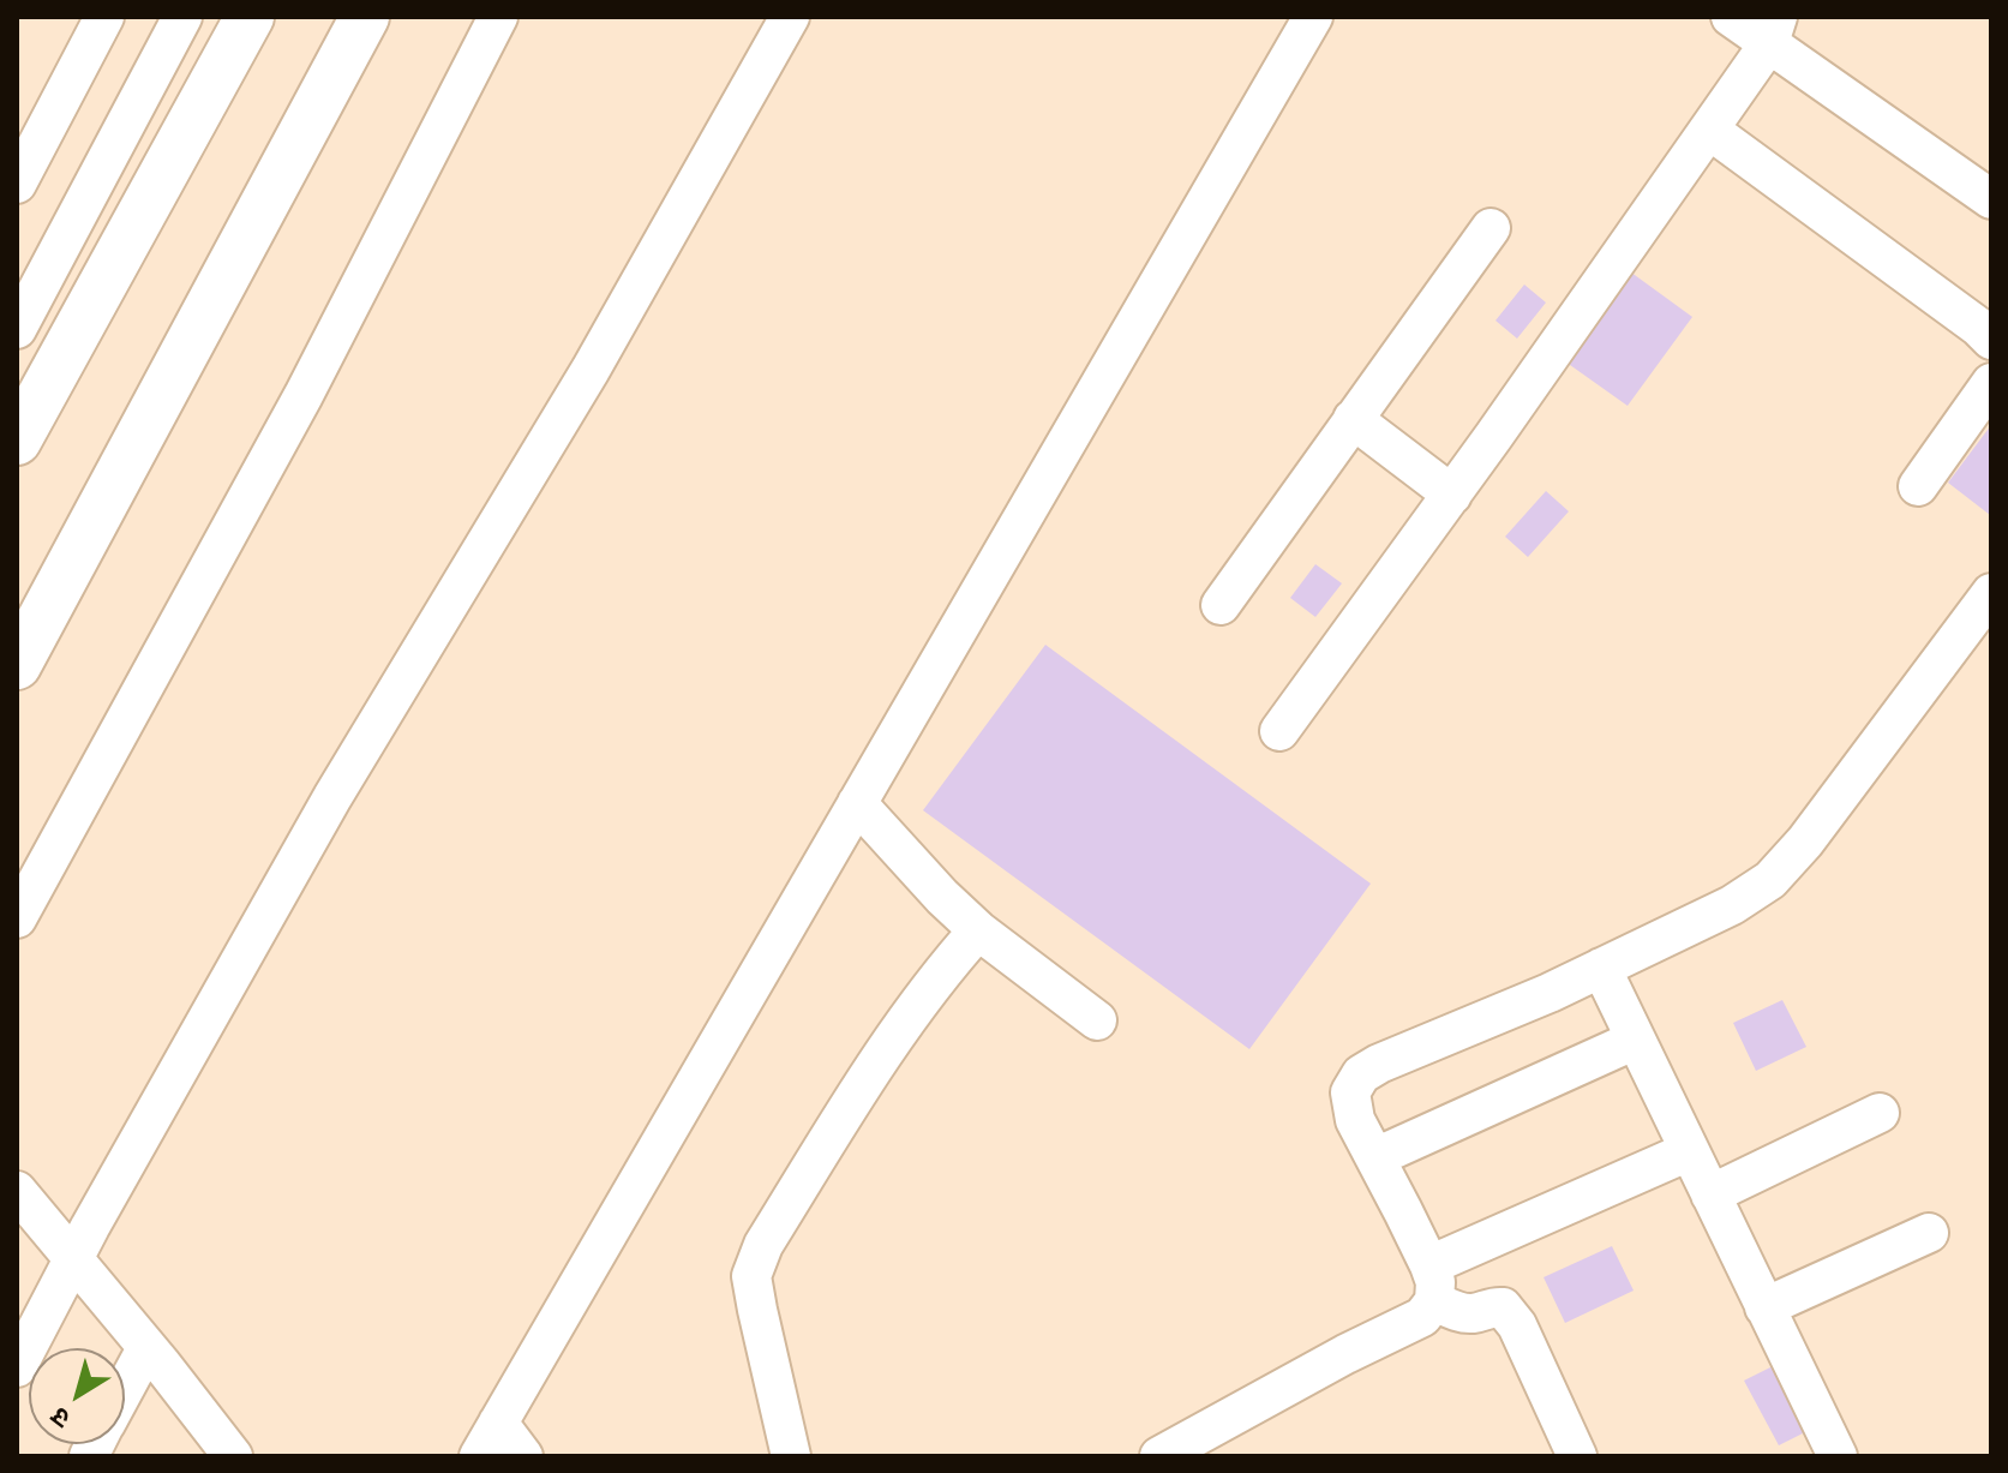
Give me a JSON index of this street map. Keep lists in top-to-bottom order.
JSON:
{
  "north": "bottom left"
}
